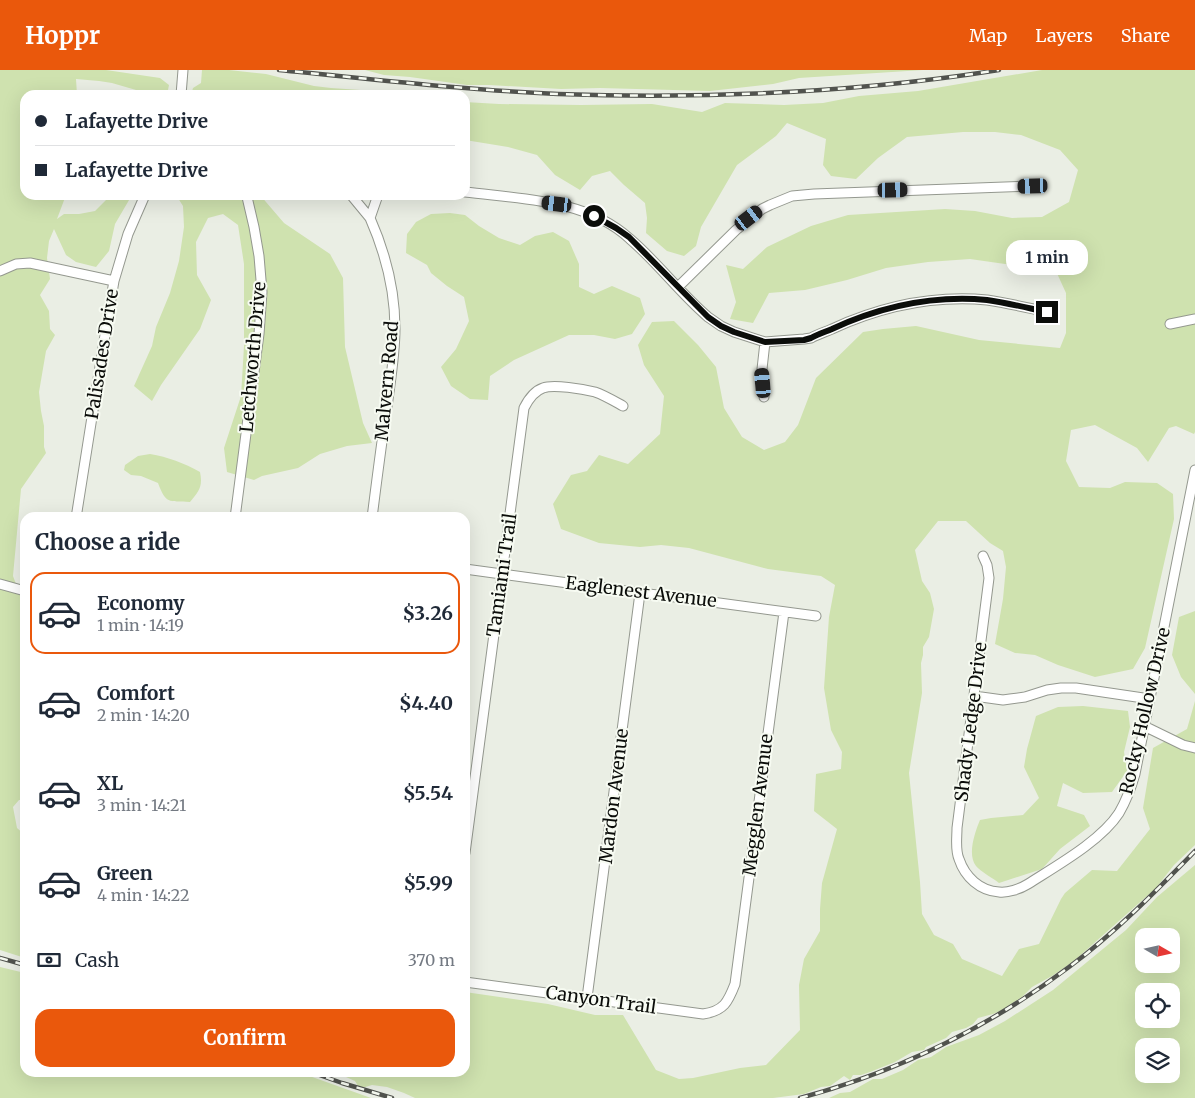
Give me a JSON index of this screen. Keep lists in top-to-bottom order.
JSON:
{
  "streets": {
    "street": [
      "Palisades Drive",
      "Letchworth Drive",
      "Malvern Road",
      "Tamiami Trail",
      "Eaglenest Avenue",
      "Rocky Hollow Drive",
      "Shady Ledge Drive",
      "Mardon Avenue",
      "Megglen Avenue",
      "Canyon Trail"
    ]
  },
  "crossings": [
    ["Tamiami Trail", "Eaglenest Avenue"],
    ["Eaglenest Avenue", "Mardon Avenue"],
    ["Eaglenest Avenue", "Megglen Avenue"],
    ["Rocky Hollow Drive", "Shady Ledge Drive"],
    ["Mardon Avenue", "Canyon Trail"],
    ["Megglen Avenue", "Canyon Trail"]
  ],
  "north": "right",
  "page": {
    "header": "Hoppr",
    "nav": ["Map", "Layers", "Share"],
    "banner": ["Lafayette Drive", "Lafayette Drive"],
    "bubble": "1 min",
    "heading": "Choose a ride",
    "list": [
      {
        "name": "Economy",
        "note": "1 min · 14:19",
        "value": "$3.26"
      },
      {
        "name": "Comfort",
        "note": "2 min · 14:20",
        "value": "$4.40"
      },
      {
        "name": "XL",
        "note": "3 min · 14:21",
        "value": "$5.54"
      },
      {
        "name": "Green",
        "note": "4 min · 14:22",
        "value": "$5.99"
      }
    ],
    "pay": ["Cash", "370 m"],
    "buttons": "Confirm"
  }
}
